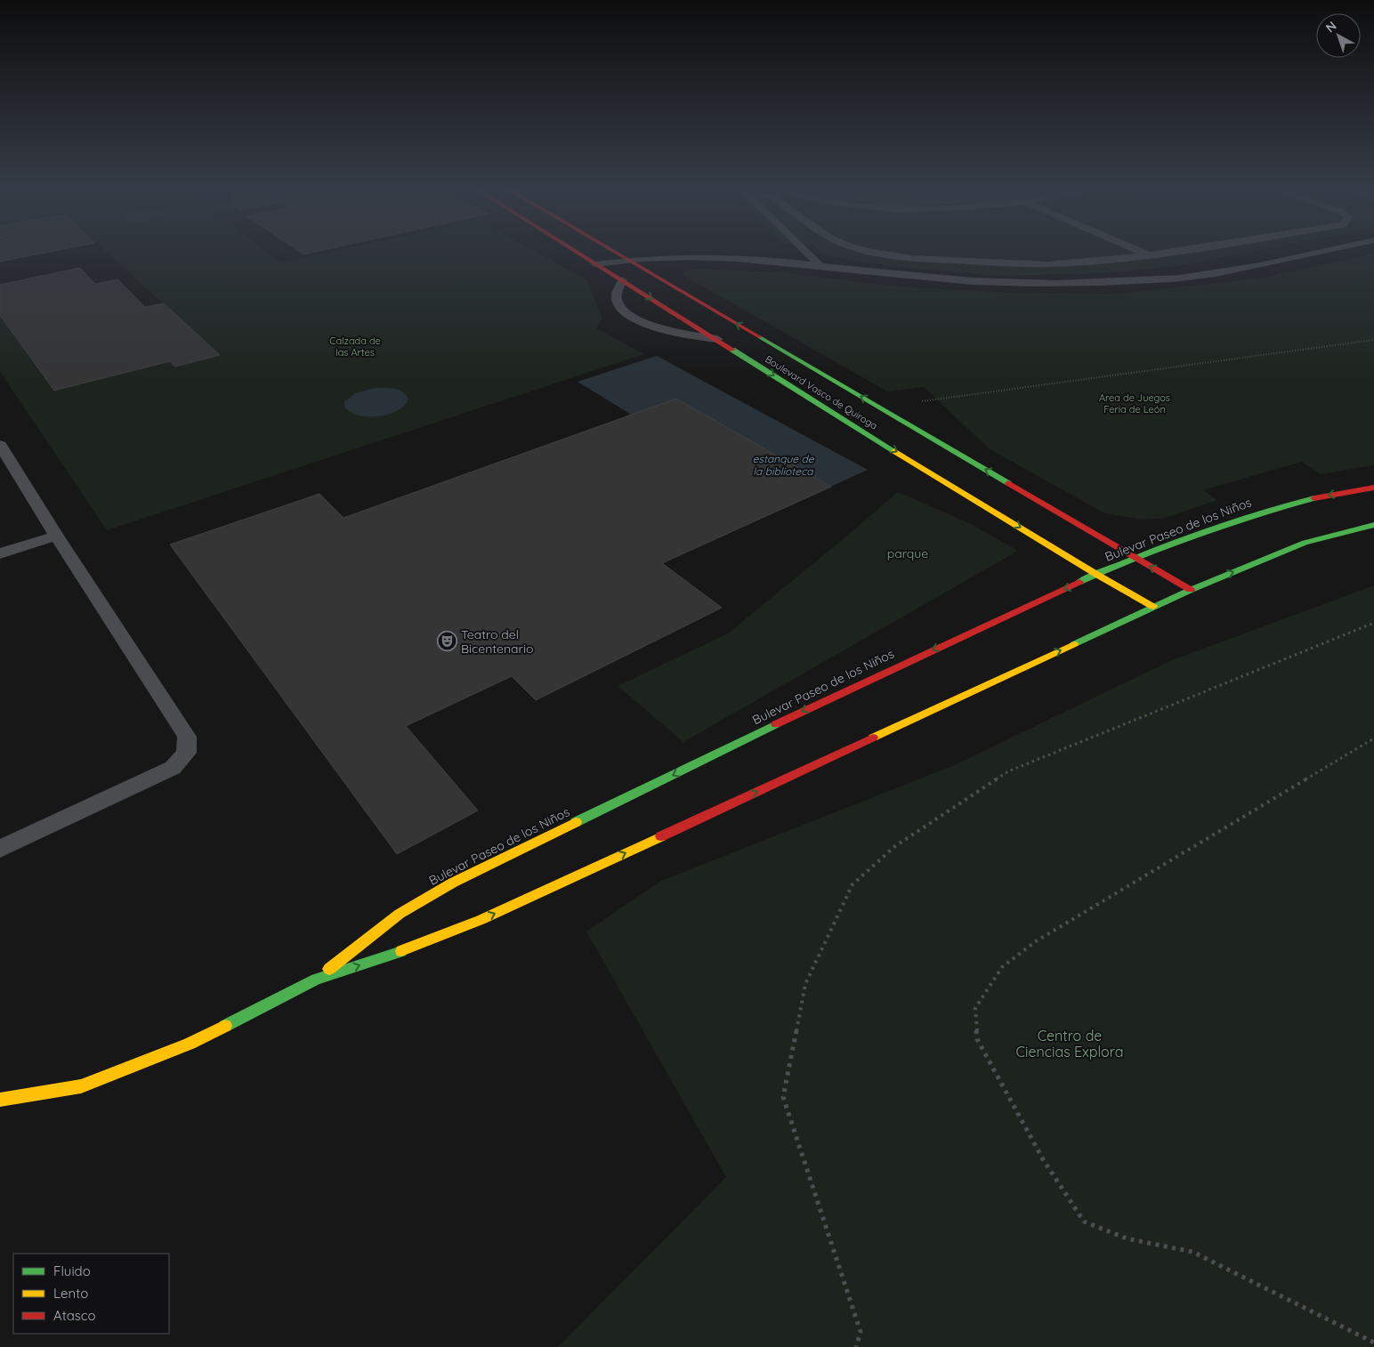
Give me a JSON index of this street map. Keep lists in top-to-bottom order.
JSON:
{
  "streets": {
    "street": ["Boulevard Vasco de Quiroga", "Bulevar Paseo de los Niños"]
  },
  "crossings": [
    ["Boulevard Vasco de Quiroga", "Bulevar Paseo de los Niños"]
  ],
  "water": ["estanque de la biblioteca"],
  "parks": [
    "Calzada de las Artes",
    "Area de Juegos Feria de León",
    "parque",
    "Centro de Ciencias Explora"
  ],
  "places": {
    "theatre": ["Teatro del Bicentenario"]
  },
  "legend": ["Fluido", "Lento", "Atasco"],
  "north": "top left"
}
